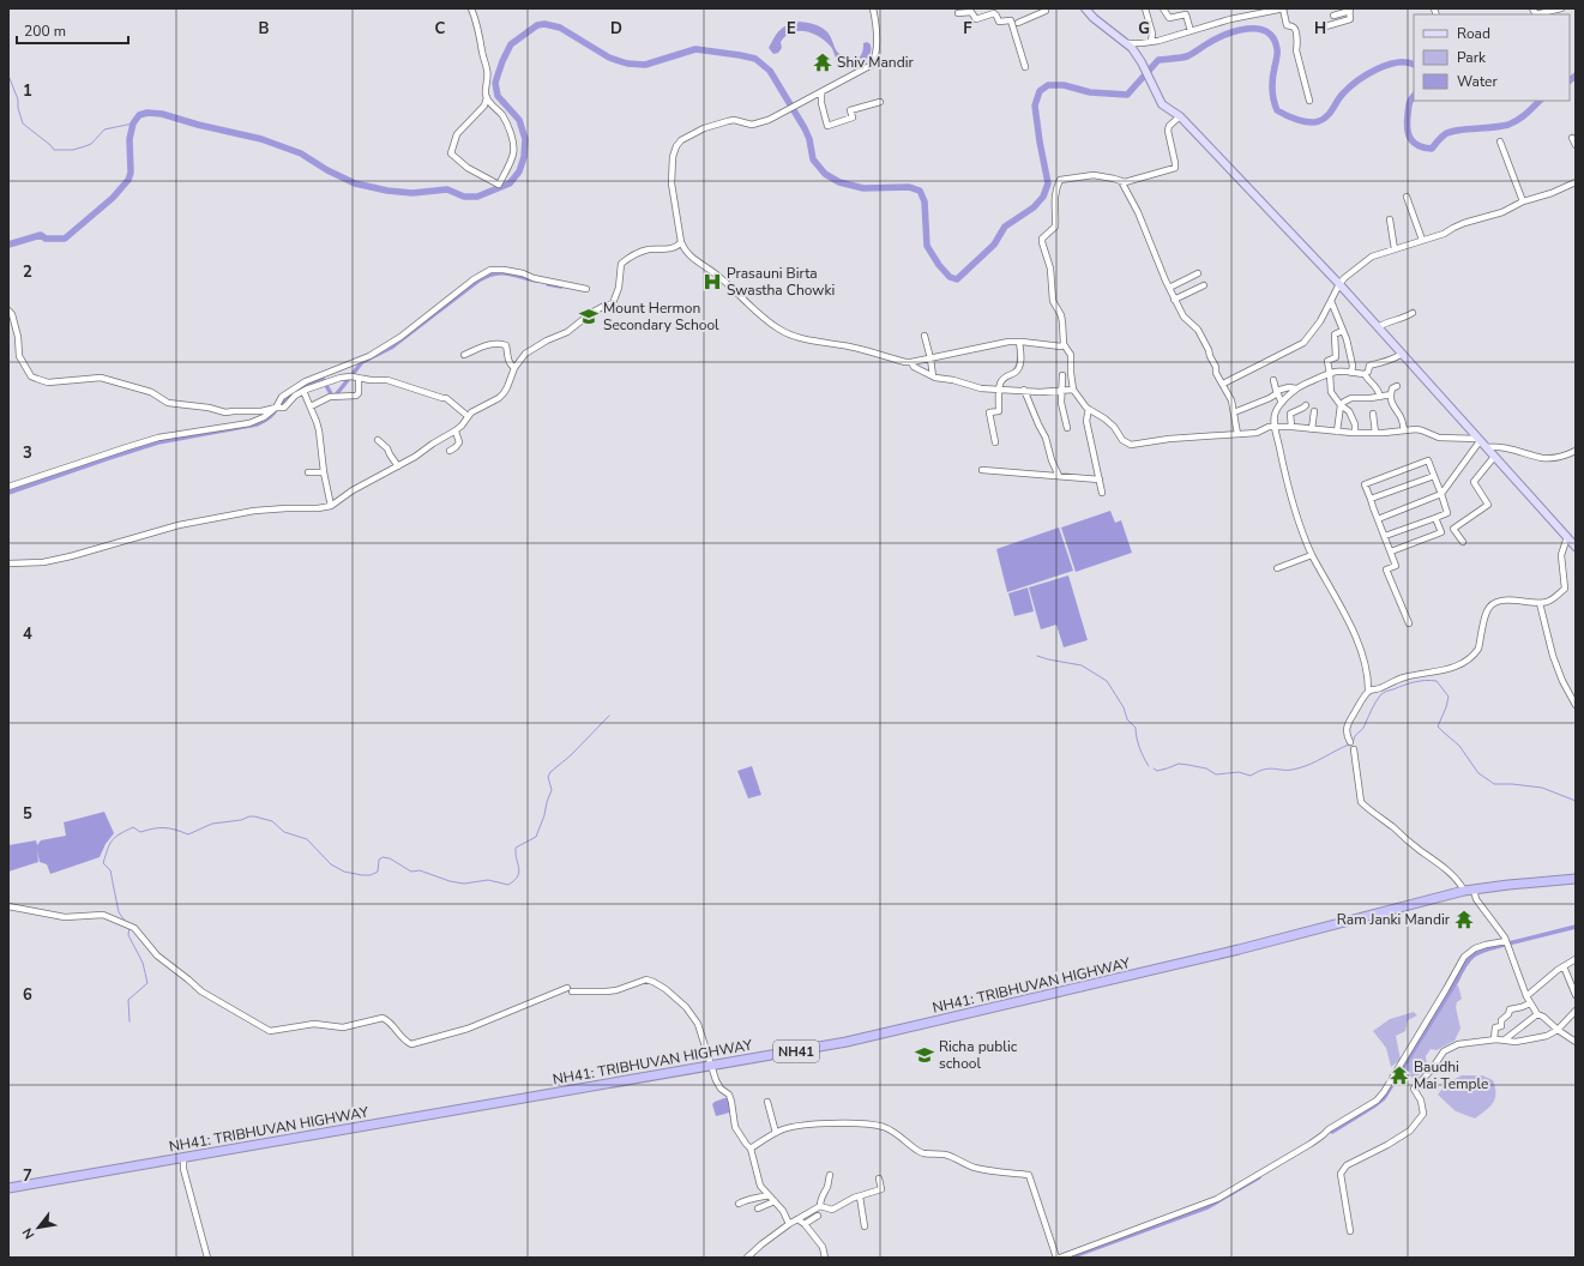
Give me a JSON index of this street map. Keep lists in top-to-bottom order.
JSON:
{
  "streets": {
    "highway": ["NH41: TRIBHUVAN HIGHWAY", "NH41"]
  },
  "places": {
    "temple": ["Shiv Mandir", "Ram Janki Mandir", "Baudhi Mai Temple"],
    "hospital": ["Prasauni Birta Swastha Chowki"],
    "school or university": ["Mount Hermon Secondary School", "Richa public school"]
  },
  "legend": ["Road", "Park", "Water"],
  "scale_bar": "200 m",
  "north": "bottom left",
  "grid": {
    "columns": [
      "B",
      "C",
      "D",
      "E",
      "F",
      "G",
      "H"
    ],
    "rows": [
      "1",
      "2",
      "3",
      "4",
      "5",
      "6",
      "7"
    ]
  }
}
